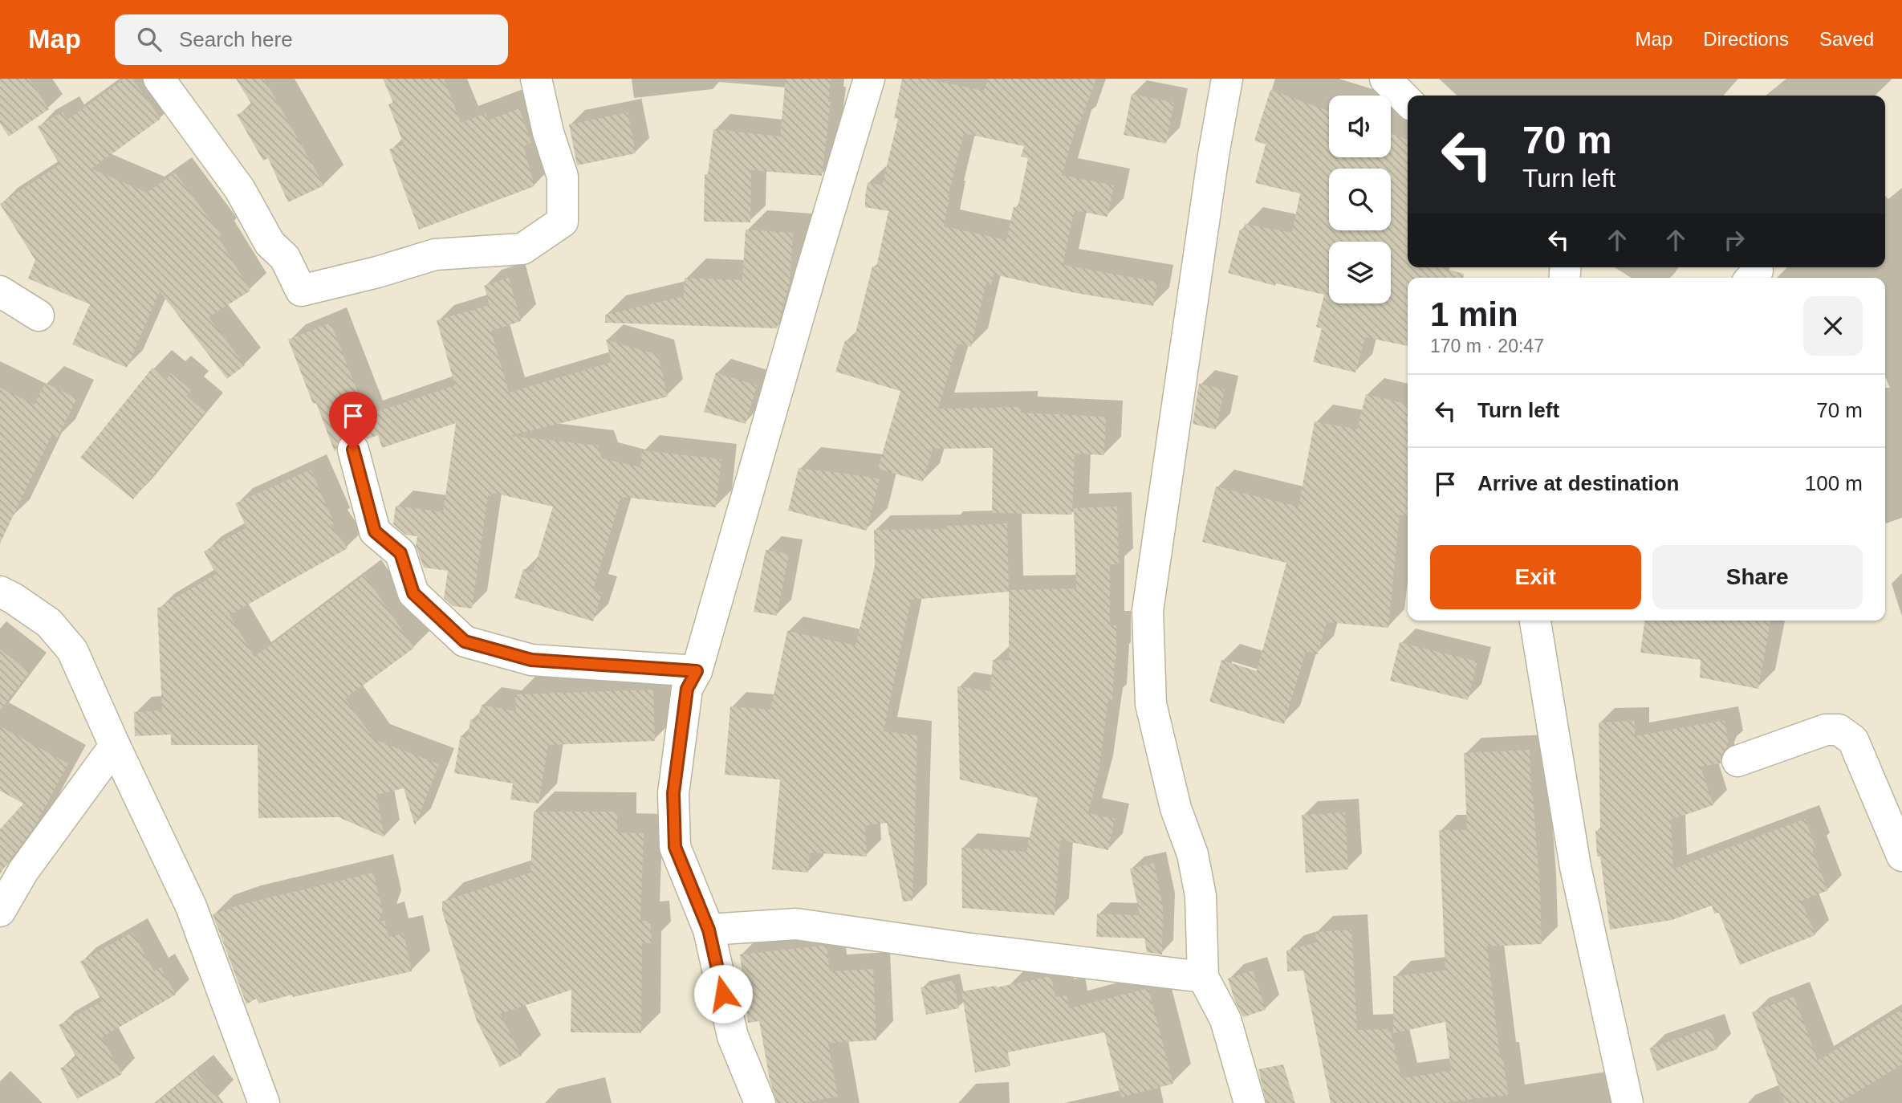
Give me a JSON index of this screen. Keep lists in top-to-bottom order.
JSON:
{
  "page": {
    "header": "Map",
    "search": "Search here",
    "nav": ["Map", "Directions", "Saved"],
    "turn": ["70 m", "Turn left"],
    "heading": ["1 min", "170 m · 20:47"],
    "list": [
      {
        "name": "Turn left",
        "value": "70 m"
      },
      {
        "name": "Arrive at destination",
        "value": "100 m"
      }
    ],
    "buttons": ["Exit", "Share"]
  }
}
